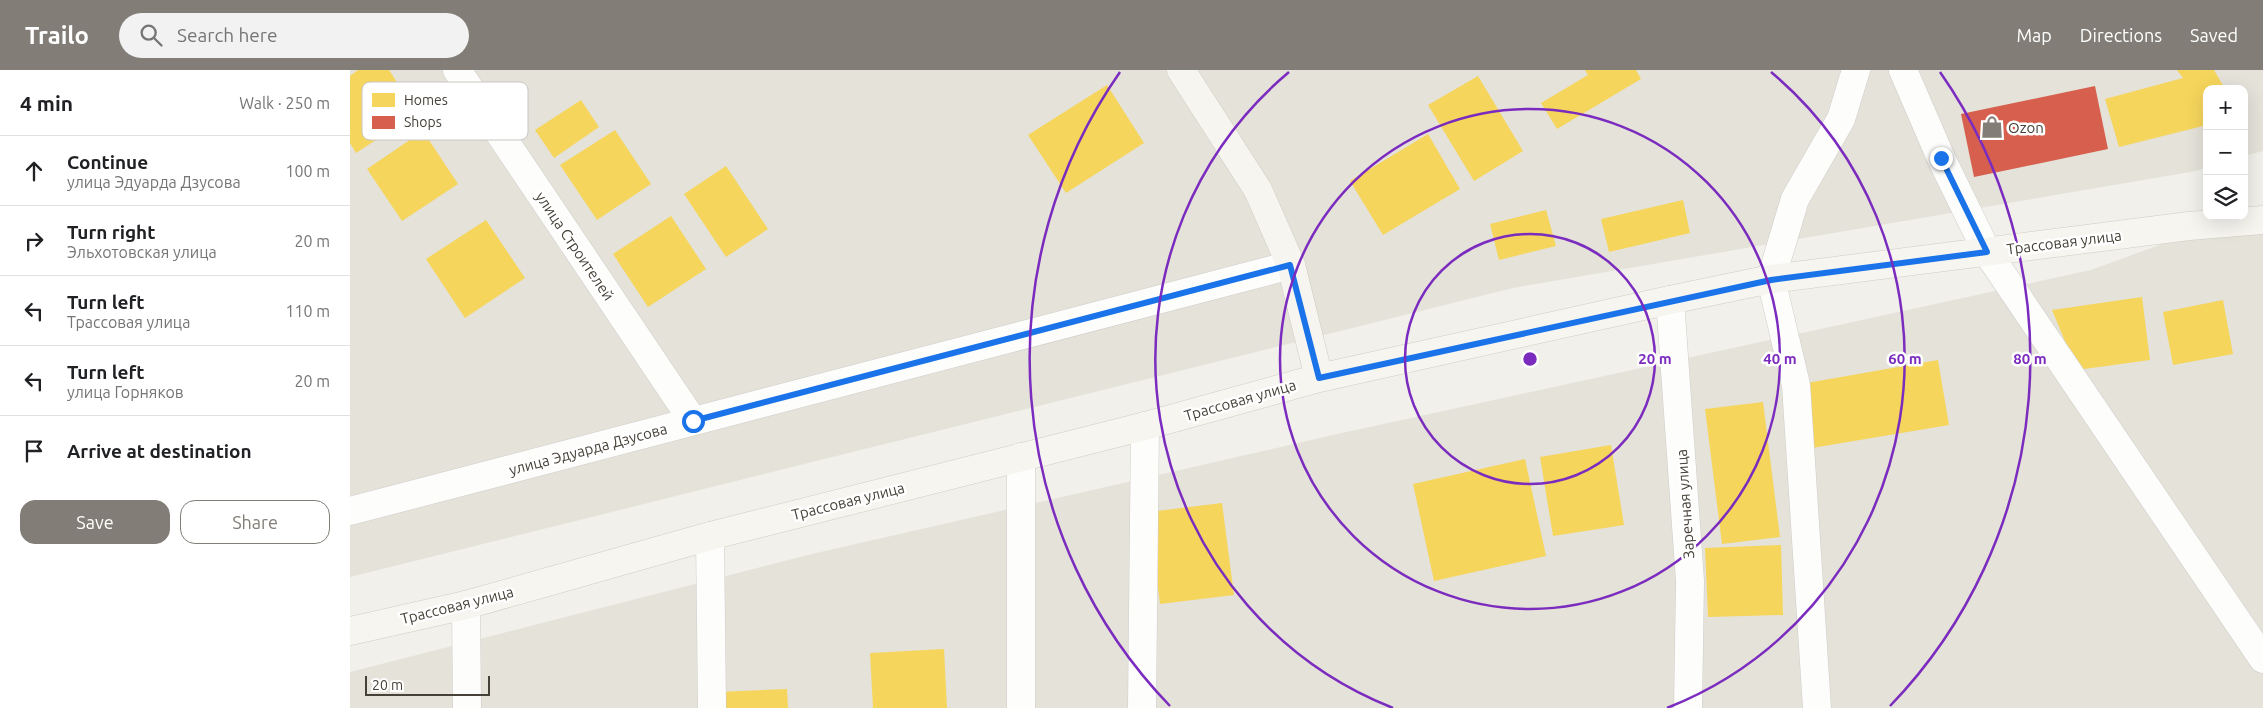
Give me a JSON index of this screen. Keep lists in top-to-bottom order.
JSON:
{
  "streets": {
    "street": [
      "Трассовая улица",
      "улица Строителей",
      "улица Эдуарда Дзусова",
      "Заречная улица"
    ]
  },
  "crossings": [
    ["Трассовая улица", "Заречная улица"],
    ["улица Строителей", "улица Эдуарда Дзусова"]
  ],
  "places": {
    "shop": ["Ozon"]
  },
  "legend": ["Homes", "Shops"],
  "scale_bar": "20 m",
  "page": {
    "header": "Trailo",
    "search": "Search here",
    "nav": ["Map", "Directions", "Saved"],
    "heading": ["4 min", "Walk · 250 m"],
    "map_buttons": ["+", "−"],
    "list": [
      ["Continue", "улица Эдуарда Дзусова", "100 m"],
      ["Turn right", "Эльхотовская улица", "20 m"],
      ["Turn left", "Трассовая улица", "110 m"],
      ["Turn left", "улица Горняков", "20 m"],
      "Arrive at destination"
    ],
    "buttons": ["Save", "Share"],
    "scale": "20 m"
  },
  "rings": [
    "20 m",
    "40 m",
    "60 m",
    "80 m"
  ]
}
